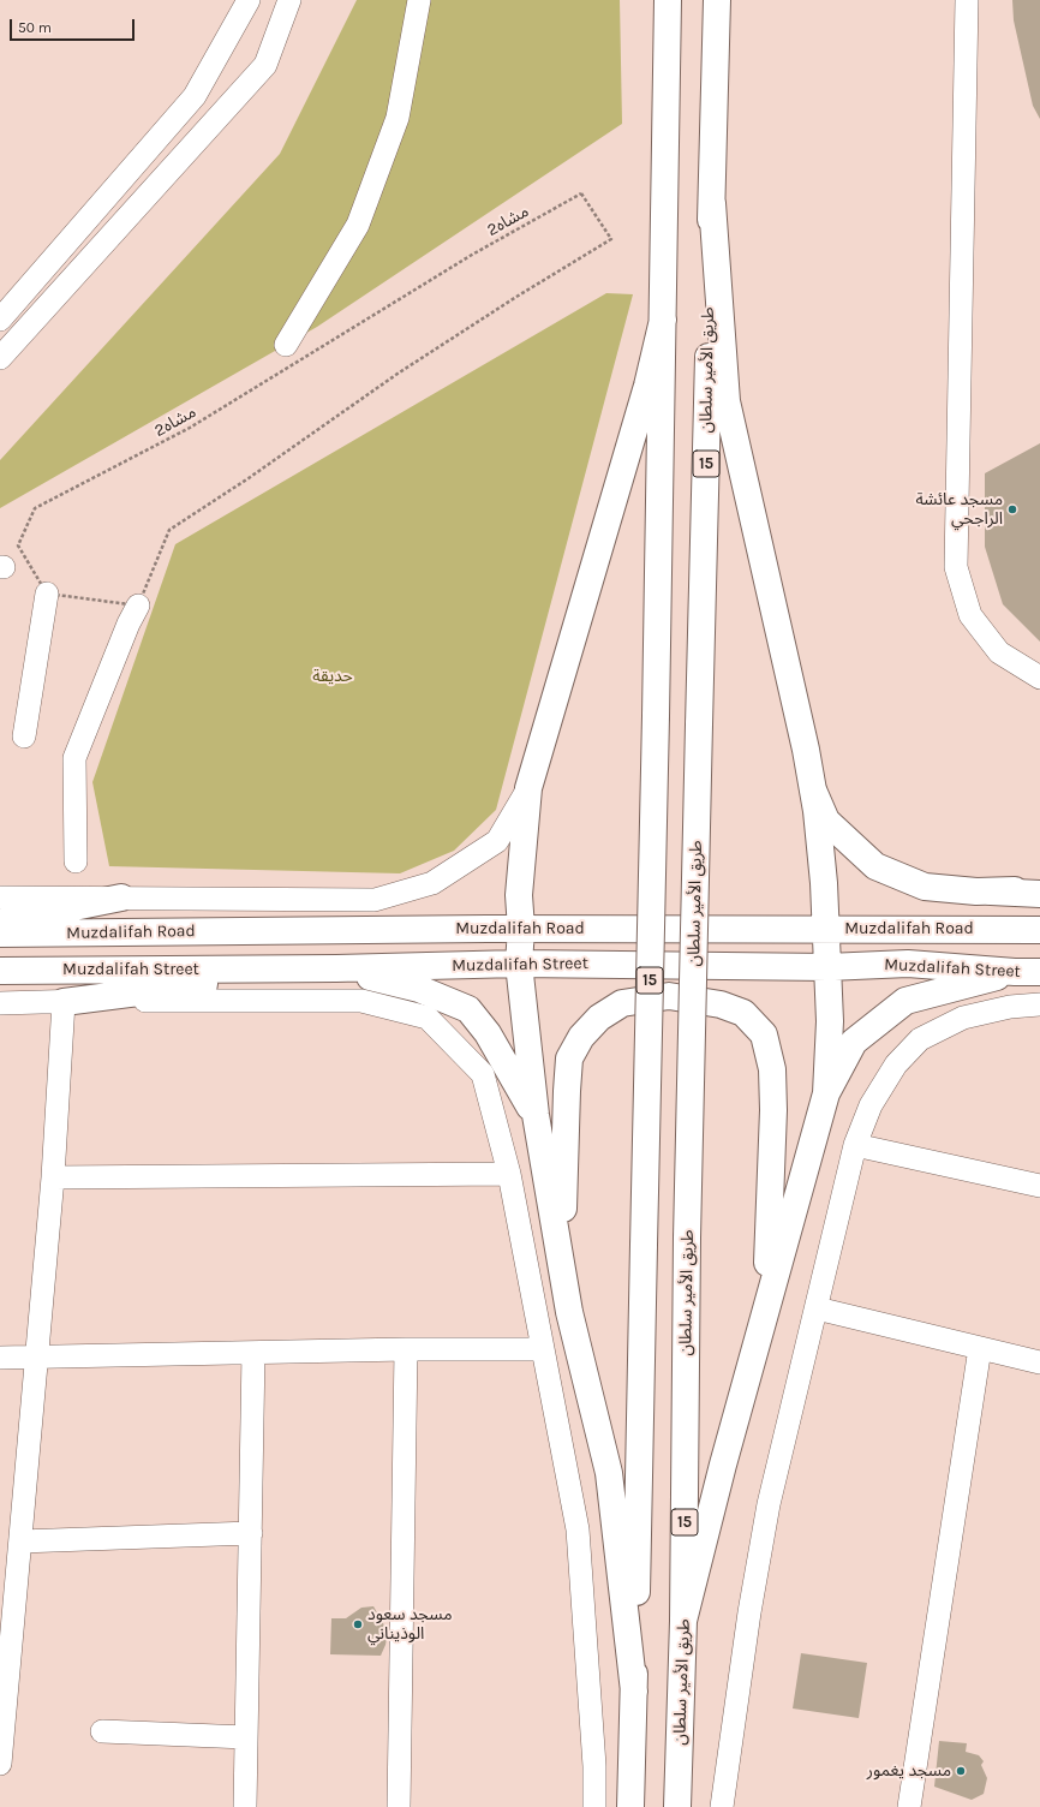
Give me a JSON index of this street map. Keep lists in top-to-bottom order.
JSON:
{
  "streets": {
    "main road": [
      "طريق الأمير سلطان",
      "15",
      "Muzdalifah Road",
      "Muzdalifah Street"
    ],
    "path": ["مشاه2"]
  },
  "parks": ["حديقة"],
  "places": ["مسجد عائشة الراجحي", "مسجد سعود الوذيناني", "مسجد يغمور"],
  "scale_bar": "50 m"
}
